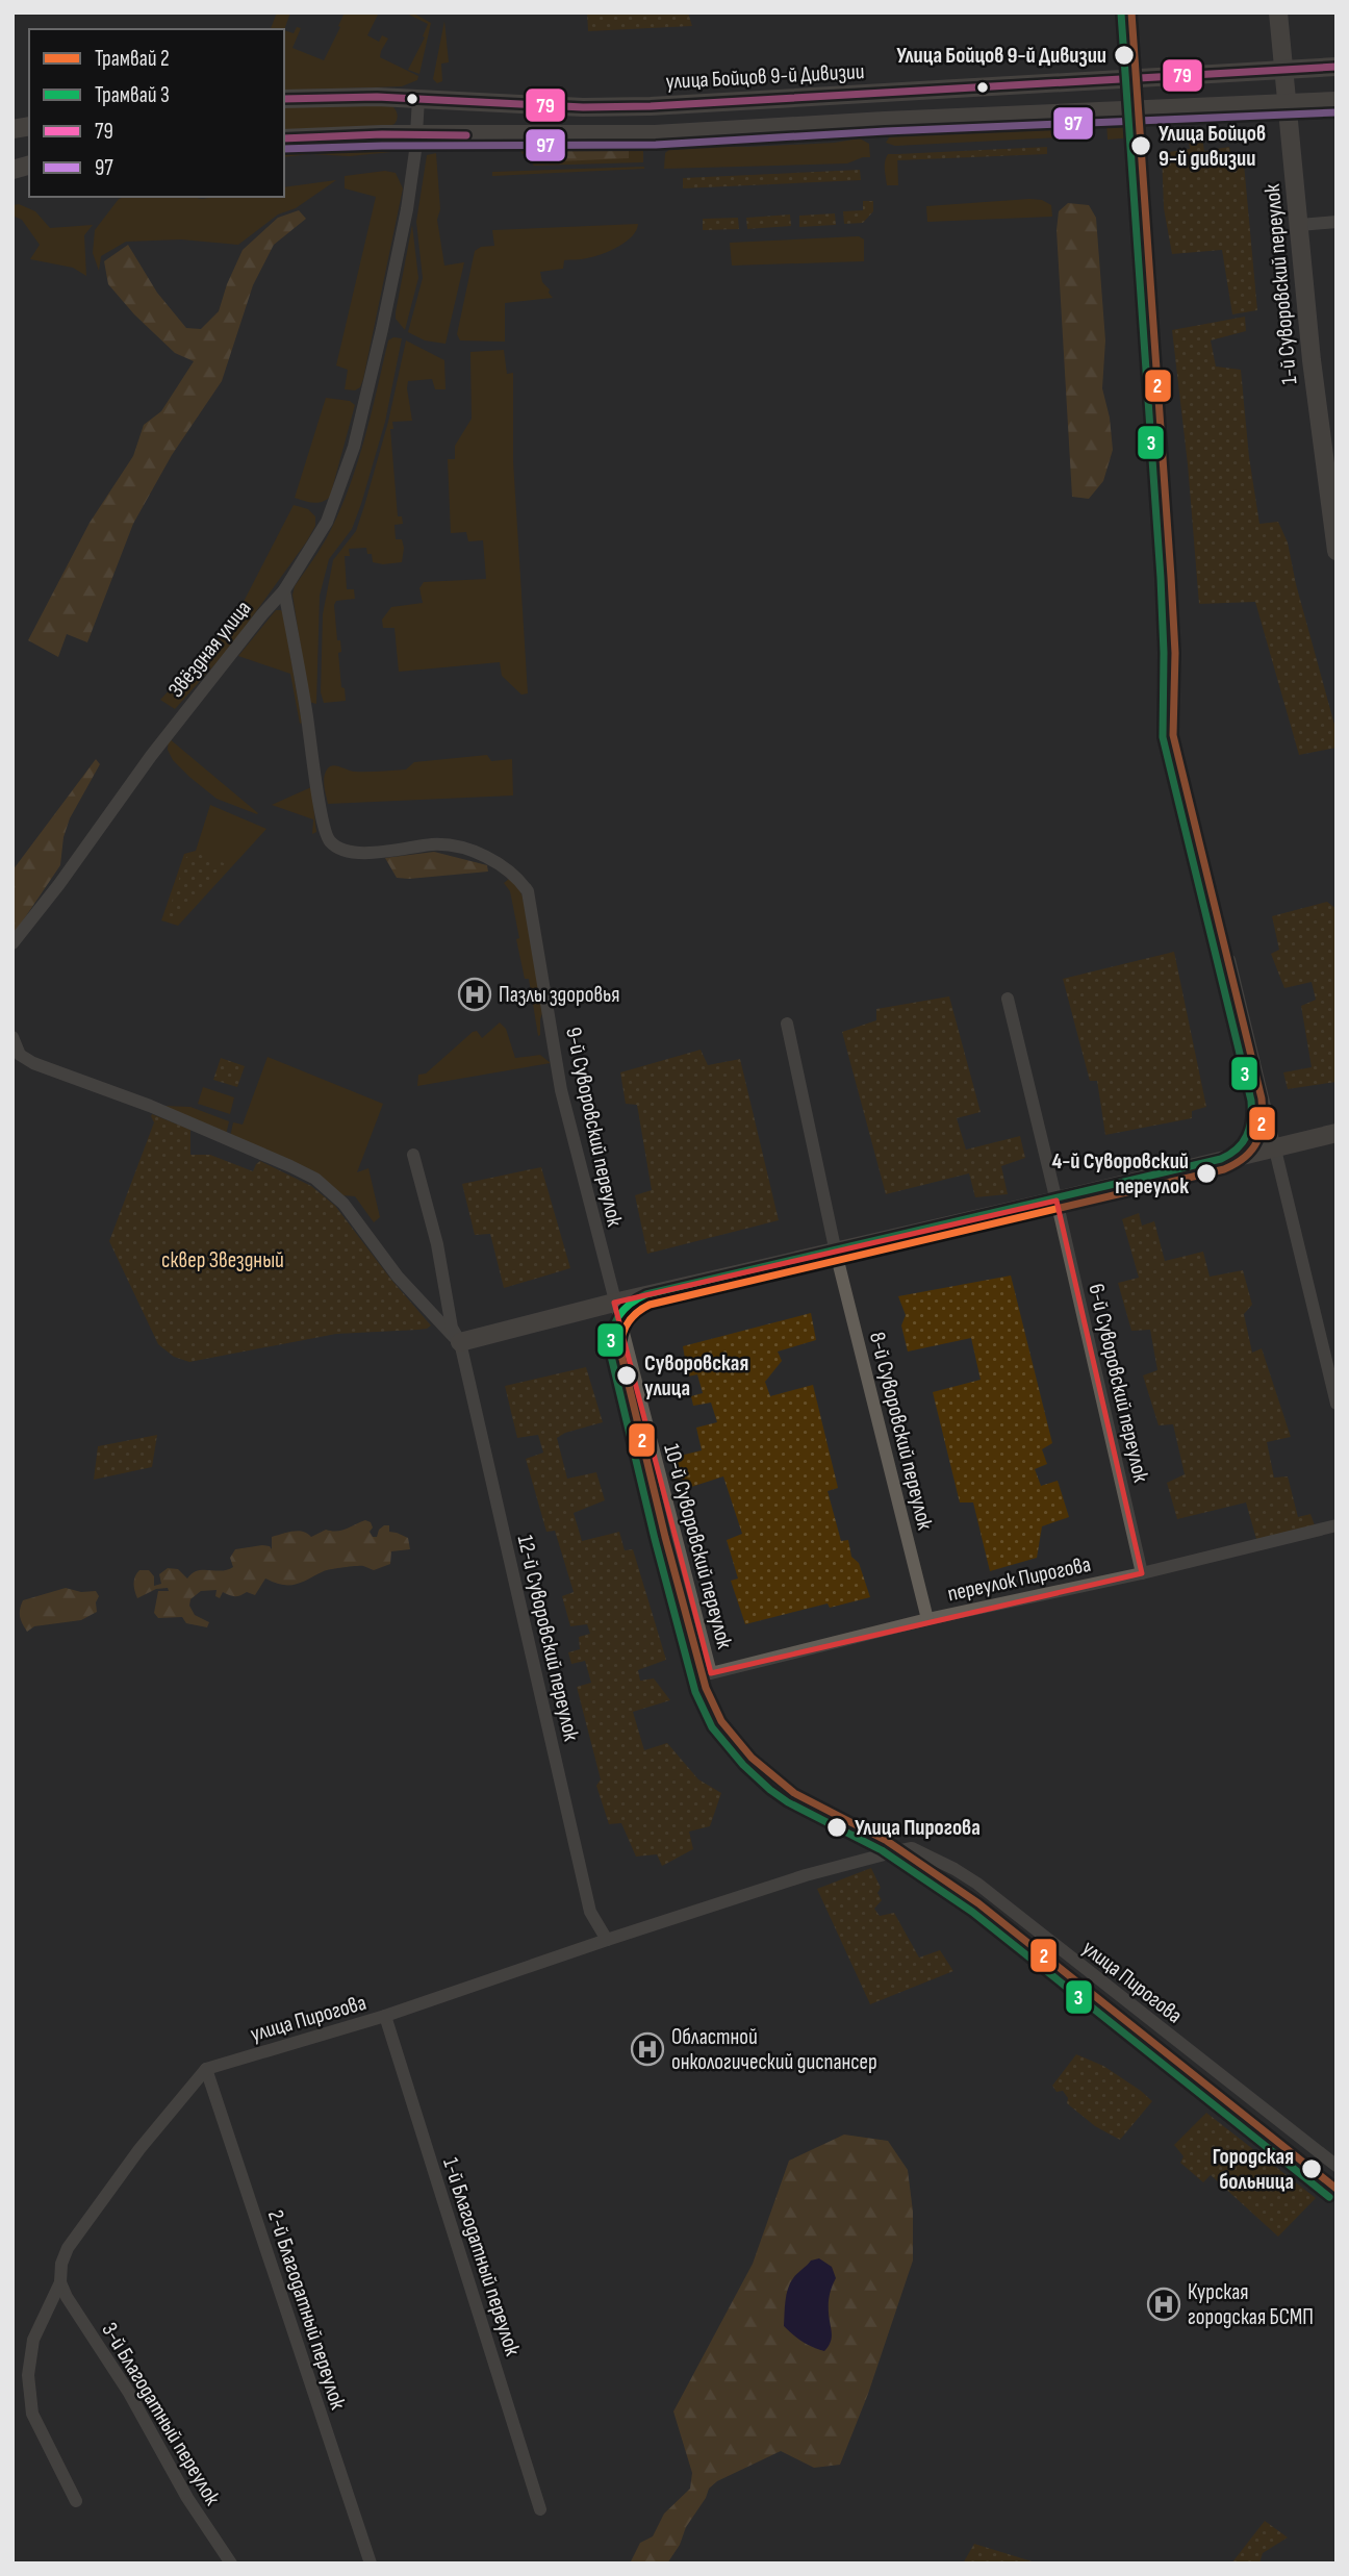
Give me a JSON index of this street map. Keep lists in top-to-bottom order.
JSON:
{
  "streets": {
    "main road": ["улица Бойцов 9-й Дивизии", "1-й Суворовский переулок"],
    "street": [
      "Звёздная улица",
      "9-й Суворовский переулок",
      "6-й Суворовский переулок",
      "8-й Суворовский переулок",
      "10-й Суворовский переулок",
      "переулок Пирогова",
      "12-й Суворовский переулок",
      "улица Пирогова",
      "1-й Благодатный переулок",
      "2-й Благодатный переулок",
      "3-й Благодатный переулок"
    ]
  },
  "crossings": [
    ["улица Бойцов 9-й Дивизии", "1-й Суворовский переулок"],
    ["улица Бойцов 9-й Дивизии", "Звёздная улица"],
    ["Звёздная улица", "9-й Суворовский переулок"],
    ["9-й Суворовский переулок", "10-й Суворовский переулок"],
    ["6-й Суворовский переулок", "переулок Пирогова"],
    ["8-й Суворовский переулок", "переулок Пирогова"],
    ["10-й Суворовский переулок", "переулок Пирогова"],
    ["12-й Суворовский переулок", "улица Пирогова"],
    ["улица Пирогова", "1-й Благодатный переулок"],
    ["улица Пирогова", "2-й Благодатный переулок"]
  ],
  "parks": ["сквер Звездный"],
  "places": {
    "other": [
      "Улица Бойцов 9-й Дивизии",
      "Улица Бойцов 9-й дивизии",
      "4-й Суворовский переулок",
      "Суворовская улица",
      "Улица Пирогова",
      "Городская больница"
    ],
    "hospital": ["Пазлы здоровья", "Областной онкологический диспансер", "Курская городская БСМП"]
  },
  "lines": [
    "tram line 2",
    "tram line 3",
    "transit line 79",
    "transit line 97"
  ],
  "legend": [
    "Трамвай 2",
    "Трамвай 3",
    "79",
    "97"
  ]
}
